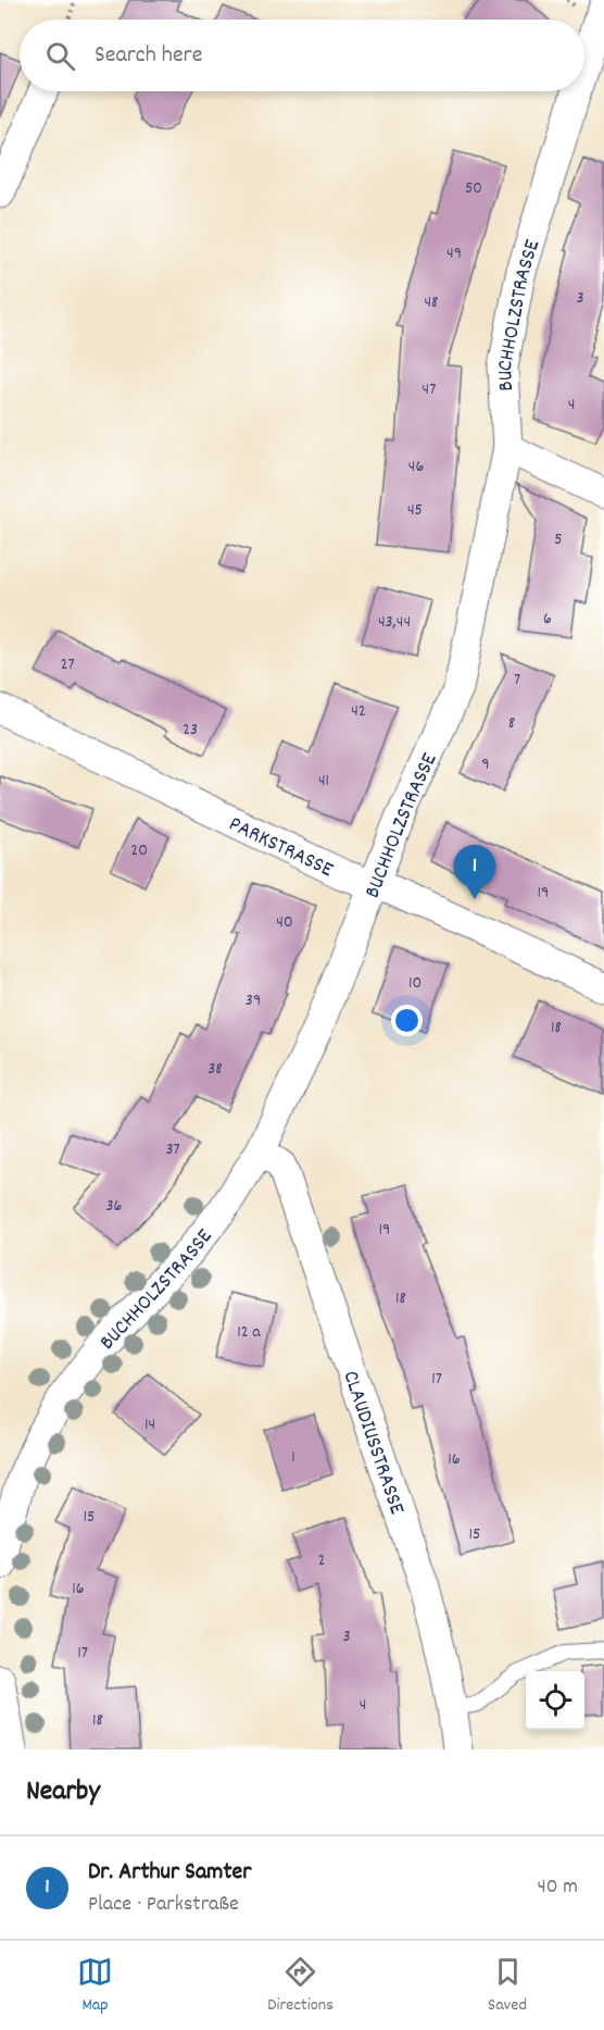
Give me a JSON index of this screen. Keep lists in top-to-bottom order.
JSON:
{
  "streets": {
    "street": ["BUCHHOLZSTRASSE", "PARKSTRASSE", "CLAUDIUSSTRASSE"]
  },
  "crossings": [
    ["BUCHHOLZSTRASSE", "PARKSTRASSE"],
    ["BUCHHOLZSTRASSE", "CLAUDIUSSTRASSE"]
  ],
  "house_numbers": [
    "50",
    "49",
    "3",
    "48",
    "47",
    "4",
    "46",
    "45",
    "5",
    "6",
    "43,44",
    "27",
    "7",
    "42",
    "8",
    "23",
    "9",
    "41",
    "20",
    "19",
    "40",
    "10",
    "39",
    "18",
    "38",
    "37",
    "36",
    "19",
    "18",
    "12 a",
    "17",
    "14",
    "1",
    "16",
    "15",
    "15",
    "2",
    "16",
    "3",
    "17",
    "4",
    "18"
  ],
  "page": {
    "search": "Search here",
    "pins": "1",
    "heading": "Nearby",
    "list": [
      {
        "mark": "1",
        "name": "Dr. Arthur Samter",
        "note": "Place · Parkstraße",
        "value": "40 m"
      }
    ],
    "nav": ["Map", "Directions", "Saved"]
  }
}
